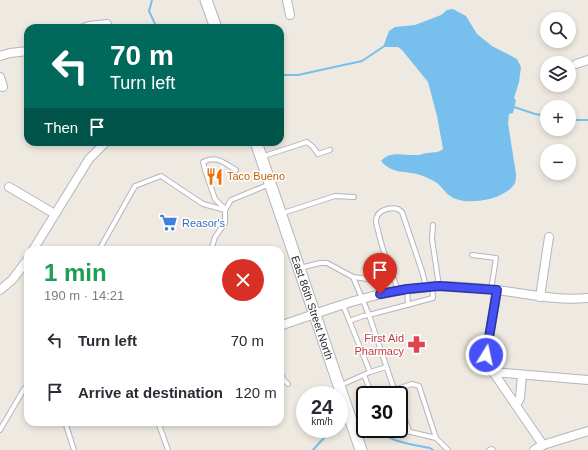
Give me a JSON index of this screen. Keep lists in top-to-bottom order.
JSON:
{
  "streets": {
    "main road": ["East 86th Street North"]
  },
  "places": {
    "restaurant": ["Taco Bueno"],
    "supermarket": ["Reasor's"],
    "pharmacy": ["First Aid Pharmacy"]
  },
  "page": {
    "map_buttons": ["+", "−"],
    "turn": ["70 m", "Turn left"],
    "then": "Then",
    "heading": ["1 min", "190 m · 14:21"],
    "list": [
      {
        "name": "Turn left",
        "value": "70 m"
      },
      {
        "name": "Arrive at destination",
        "value": "120 m"
      }
    ],
    "speed": "24 km/h",
    "limit": "30"
  }
}
